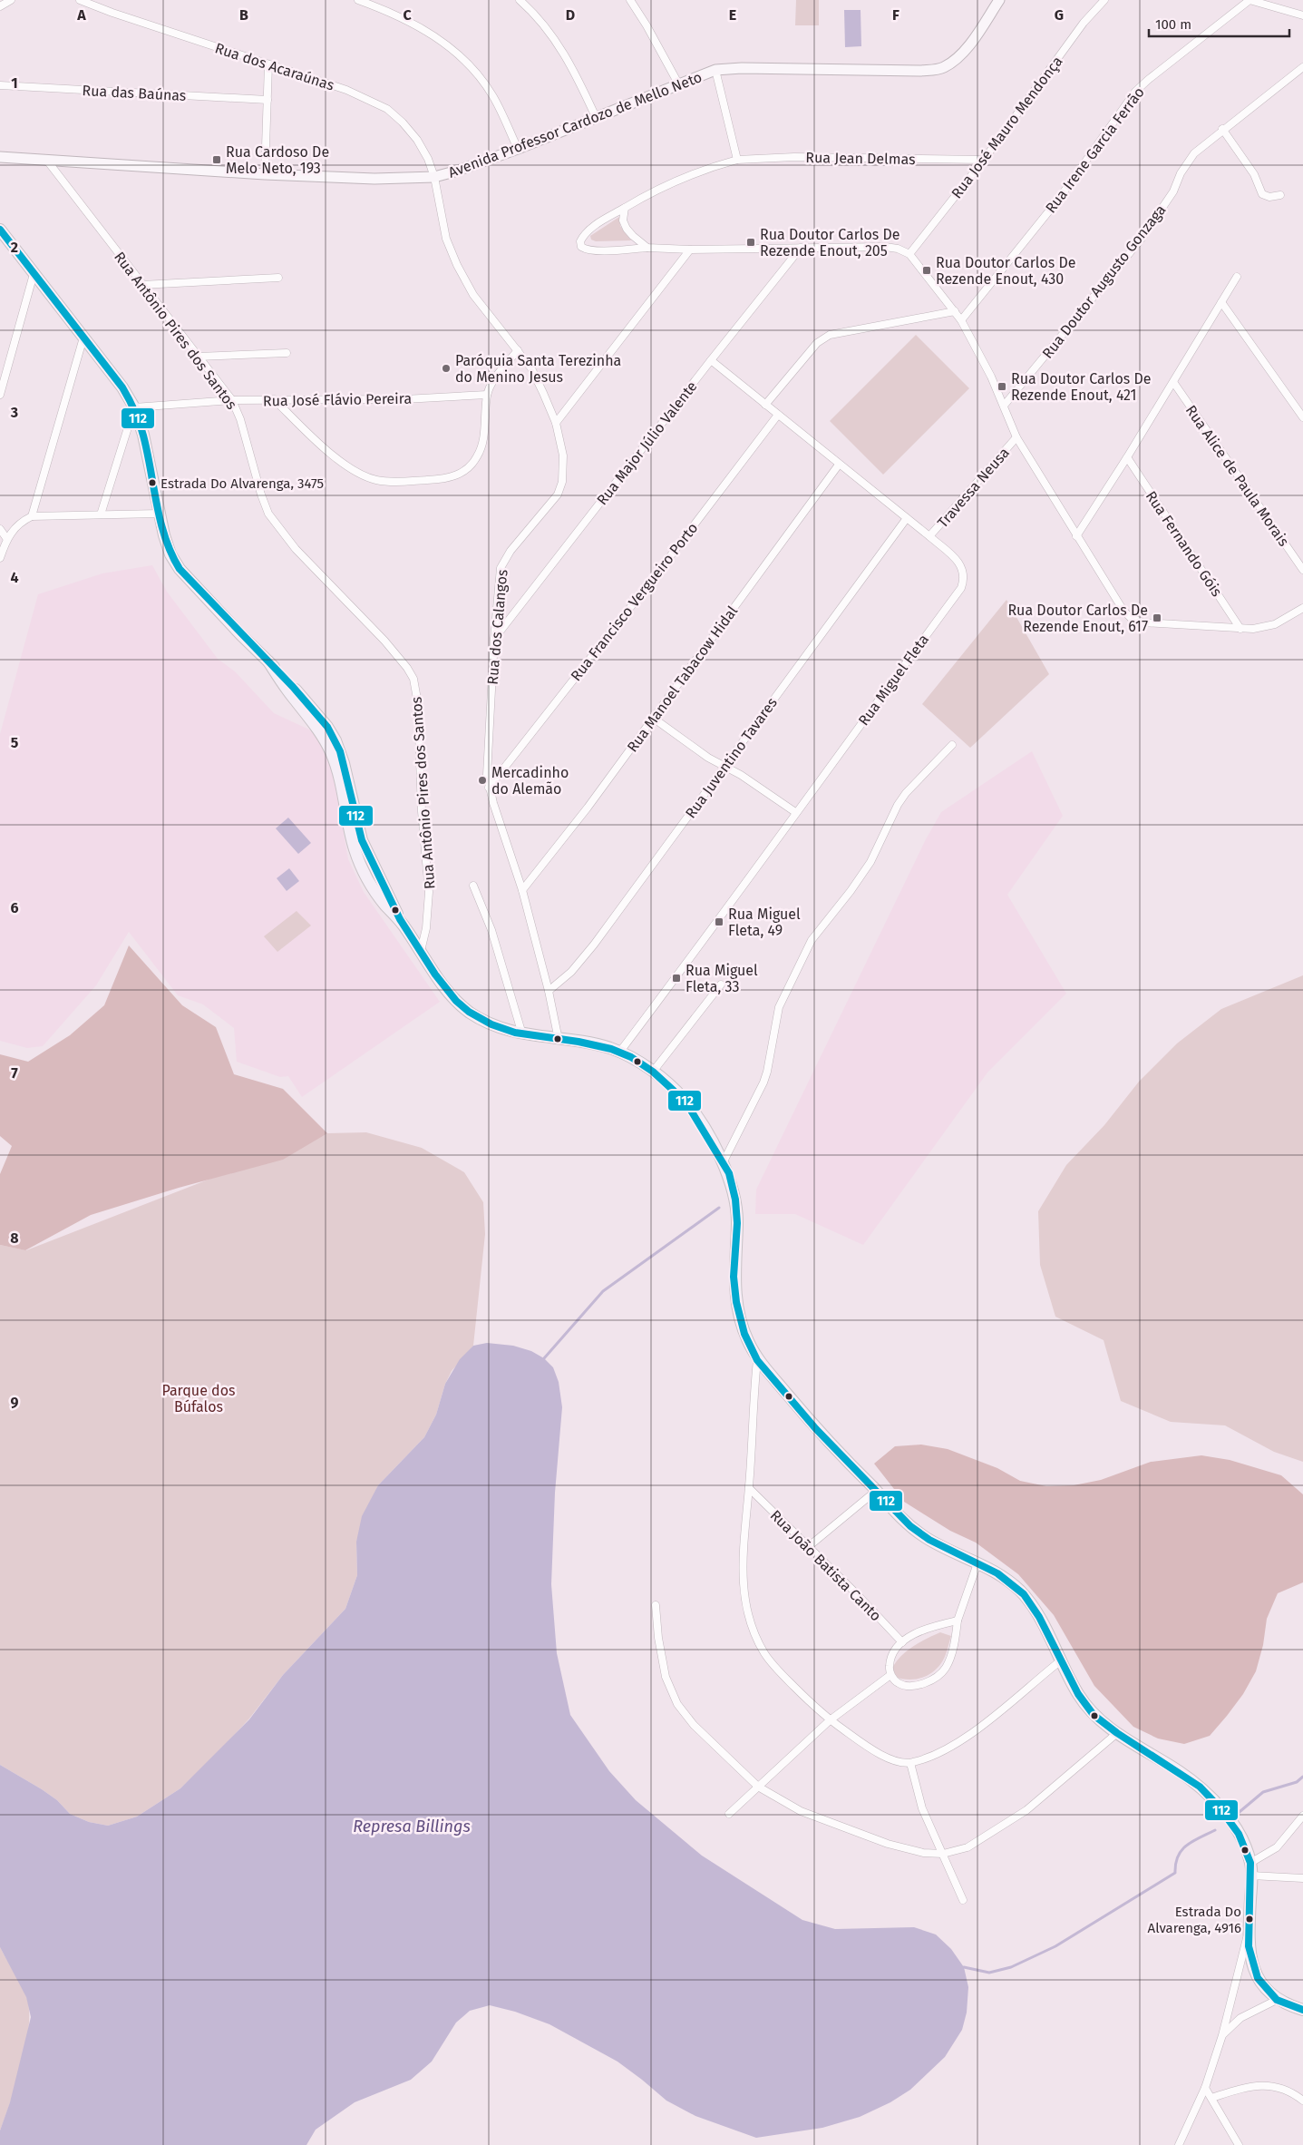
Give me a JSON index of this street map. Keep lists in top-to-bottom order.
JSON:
{
  "streets": {
    "main road": ["Avenida Professor Cardozo de Mello Neto"],
    "street": [
      "Rua dos Acaraúnas",
      "Rua das Baúnas",
      "Rua José Mauro Mendonça",
      "Rua Irene Garcia Ferrão",
      "Rua Jean Delmas",
      "Rua Doutor Augusto Gonzaga",
      "Rua Antônio Pires dos Santos",
      "Rua José Flávio Pereira",
      "Rua Major Júlio Valente",
      "Rua Alice de Paula Morais",
      "Travessa Neusa",
      "Rua Fernando Góis",
      "Rua Francisco Vergueiro Porto",
      "Rua dos Calangos",
      "Rua Manoel Tabacow Hidal",
      "Rua Miguel Fleta",
      "Rua Juventino Tavares",
      "Rua João Batista Canto"
    ]
  },
  "crossings": [
    ["Rua dos Acaraúnas", "Avenida Professor Cardozo de Mello Neto"],
    ["Rua dos Acaraúnas", "Rua dos Calangos"],
    ["Avenida Professor Cardozo de Mello Neto", "Rua Antônio Pires dos Santos"],
    ["Avenida Professor Cardozo de Mello Neto", "Rua dos Calangos"],
    ["Rua José Mauro Mendonça", "Rua Jean Delmas"],
    ["Rua Antônio Pires dos Santos", "Rua José Flávio Pereira"],
    ["Rua Major Júlio Valente", "Rua dos Calangos"],
    ["Rua Major Júlio Valente", "Rua Miguel Fleta"],
    ["Travessa Neusa", "Rua Miguel Fleta"],
    ["Rua Francisco Vergueiro Porto", "Rua dos Calangos"],
    ["Rua Francisco Vergueiro Porto", "Rua Miguel Fleta"],
    ["Rua dos Calangos", "Rua Manoel Tabacow Hidal"],
    ["Rua dos Calangos", "Rua Juventino Tavares"],
    ["Rua Manoel Tabacow Hidal", "Rua Miguel Fleta"],
    ["Rua Miguel Fleta", "Rua Juventino Tavares"]
  ],
  "water": ["Represa Billings"],
  "parks": ["Parque dos Búfalos"],
  "places": {
    "transit": [
      "Rua Cardoso De Melo Neto, 193",
      "Rua Doutor Carlos De Rezende Enout, 205",
      "Rua Doutor Carlos De Rezende Enout, 430",
      "Rua Doutor Carlos De Rezende Enout, 421",
      "Rua Doutor Carlos De Rezende Enout, 617",
      "Rua Miguel Fleta, 49",
      "Rua Miguel Fleta, 33"
    ],
    "other": [
      "Paróquia Santa Terezinha do Menino Jesus",
      "Estrada Do Alvarenga, 3475",
      "Mercadinho do Alemão",
      "Estrada Do Alvarenga, 4916"
    ]
  },
  "lines": ["transit line 112"],
  "scale_bar": "100 m",
  "grid": {
    "columns": [
      "A",
      "B",
      "C",
      "D",
      "E",
      "F",
      "G"
    ],
    "rows": [
      "1",
      "2",
      "3",
      "4",
      "5",
      "6",
      "7",
      "8",
      "9"
    ]
  }
}
